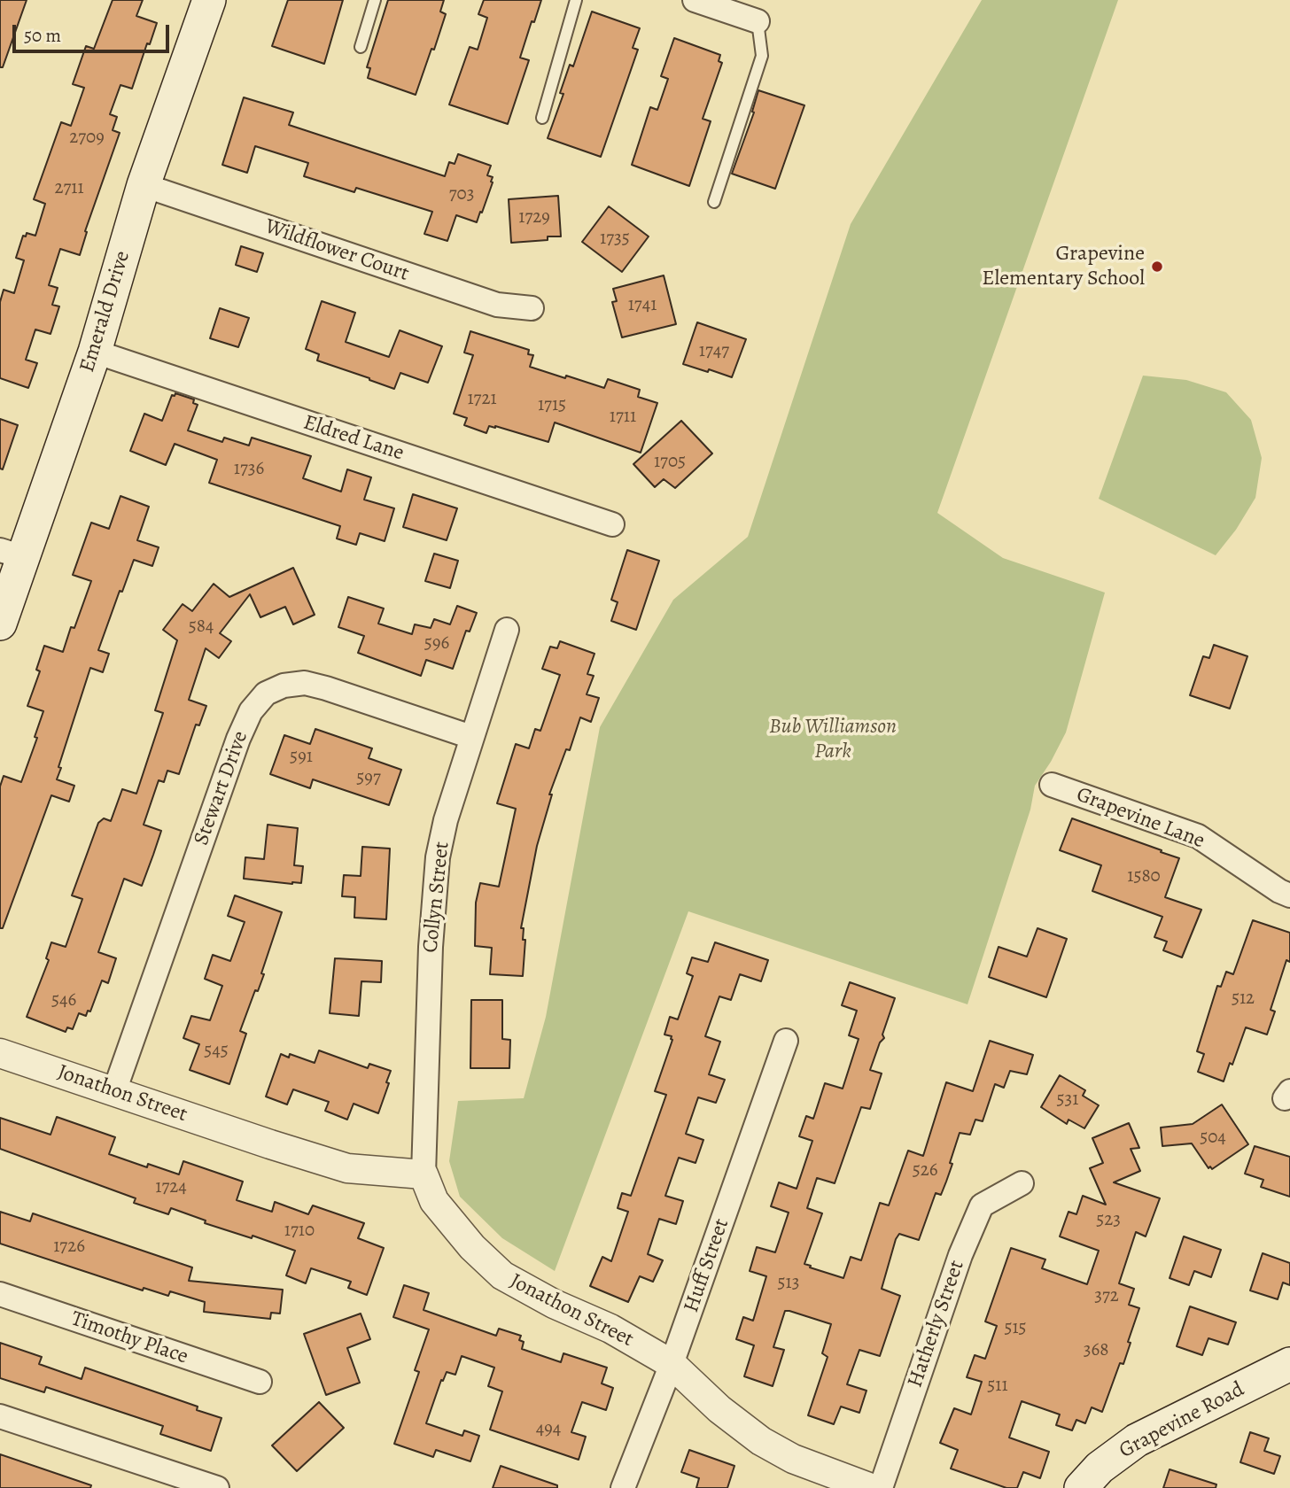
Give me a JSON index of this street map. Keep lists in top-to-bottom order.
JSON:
{
  "streets": {
    "main road": ["Emerald Drive", "Grapevine Road"],
    "street": [
      "Wildflower Court",
      "Eldred Lane",
      "Stewart Drive",
      "Grapevine Lane",
      "Collyn Street",
      "Jonathon Street",
      "Huff Street",
      "Hatherly Street",
      "Timothy Place"
    ]
  },
  "crossings": [
    ["Wildflower Court", "Emerald Drive"],
    ["Emerald Drive", "Eldred Lane"],
    ["Stewart Drive", "Collyn Street"],
    ["Stewart Drive", "Jonathon Street"],
    ["Collyn Street", "Jonathon Street"],
    ["Jonathon Street", "Huff Street"]
  ],
  "parks": ["Bub Williamson Park"],
  "places": ["Grapevine Elementary School"],
  "house_numbers": [
    "2709",
    "2711",
    "703",
    "1729",
    "1735",
    "1741",
    "1747",
    "1721",
    "1715",
    "1711",
    "1705",
    "1736",
    "584",
    "596",
    "591",
    "597",
    "1580",
    "512",
    "546",
    "545",
    "531",
    "504",
    "526",
    "1724",
    "523",
    "1710",
    "1726",
    "513",
    "372",
    "515",
    "368",
    "511",
    "494"
  ],
  "scale_bar": "50 m"
}
